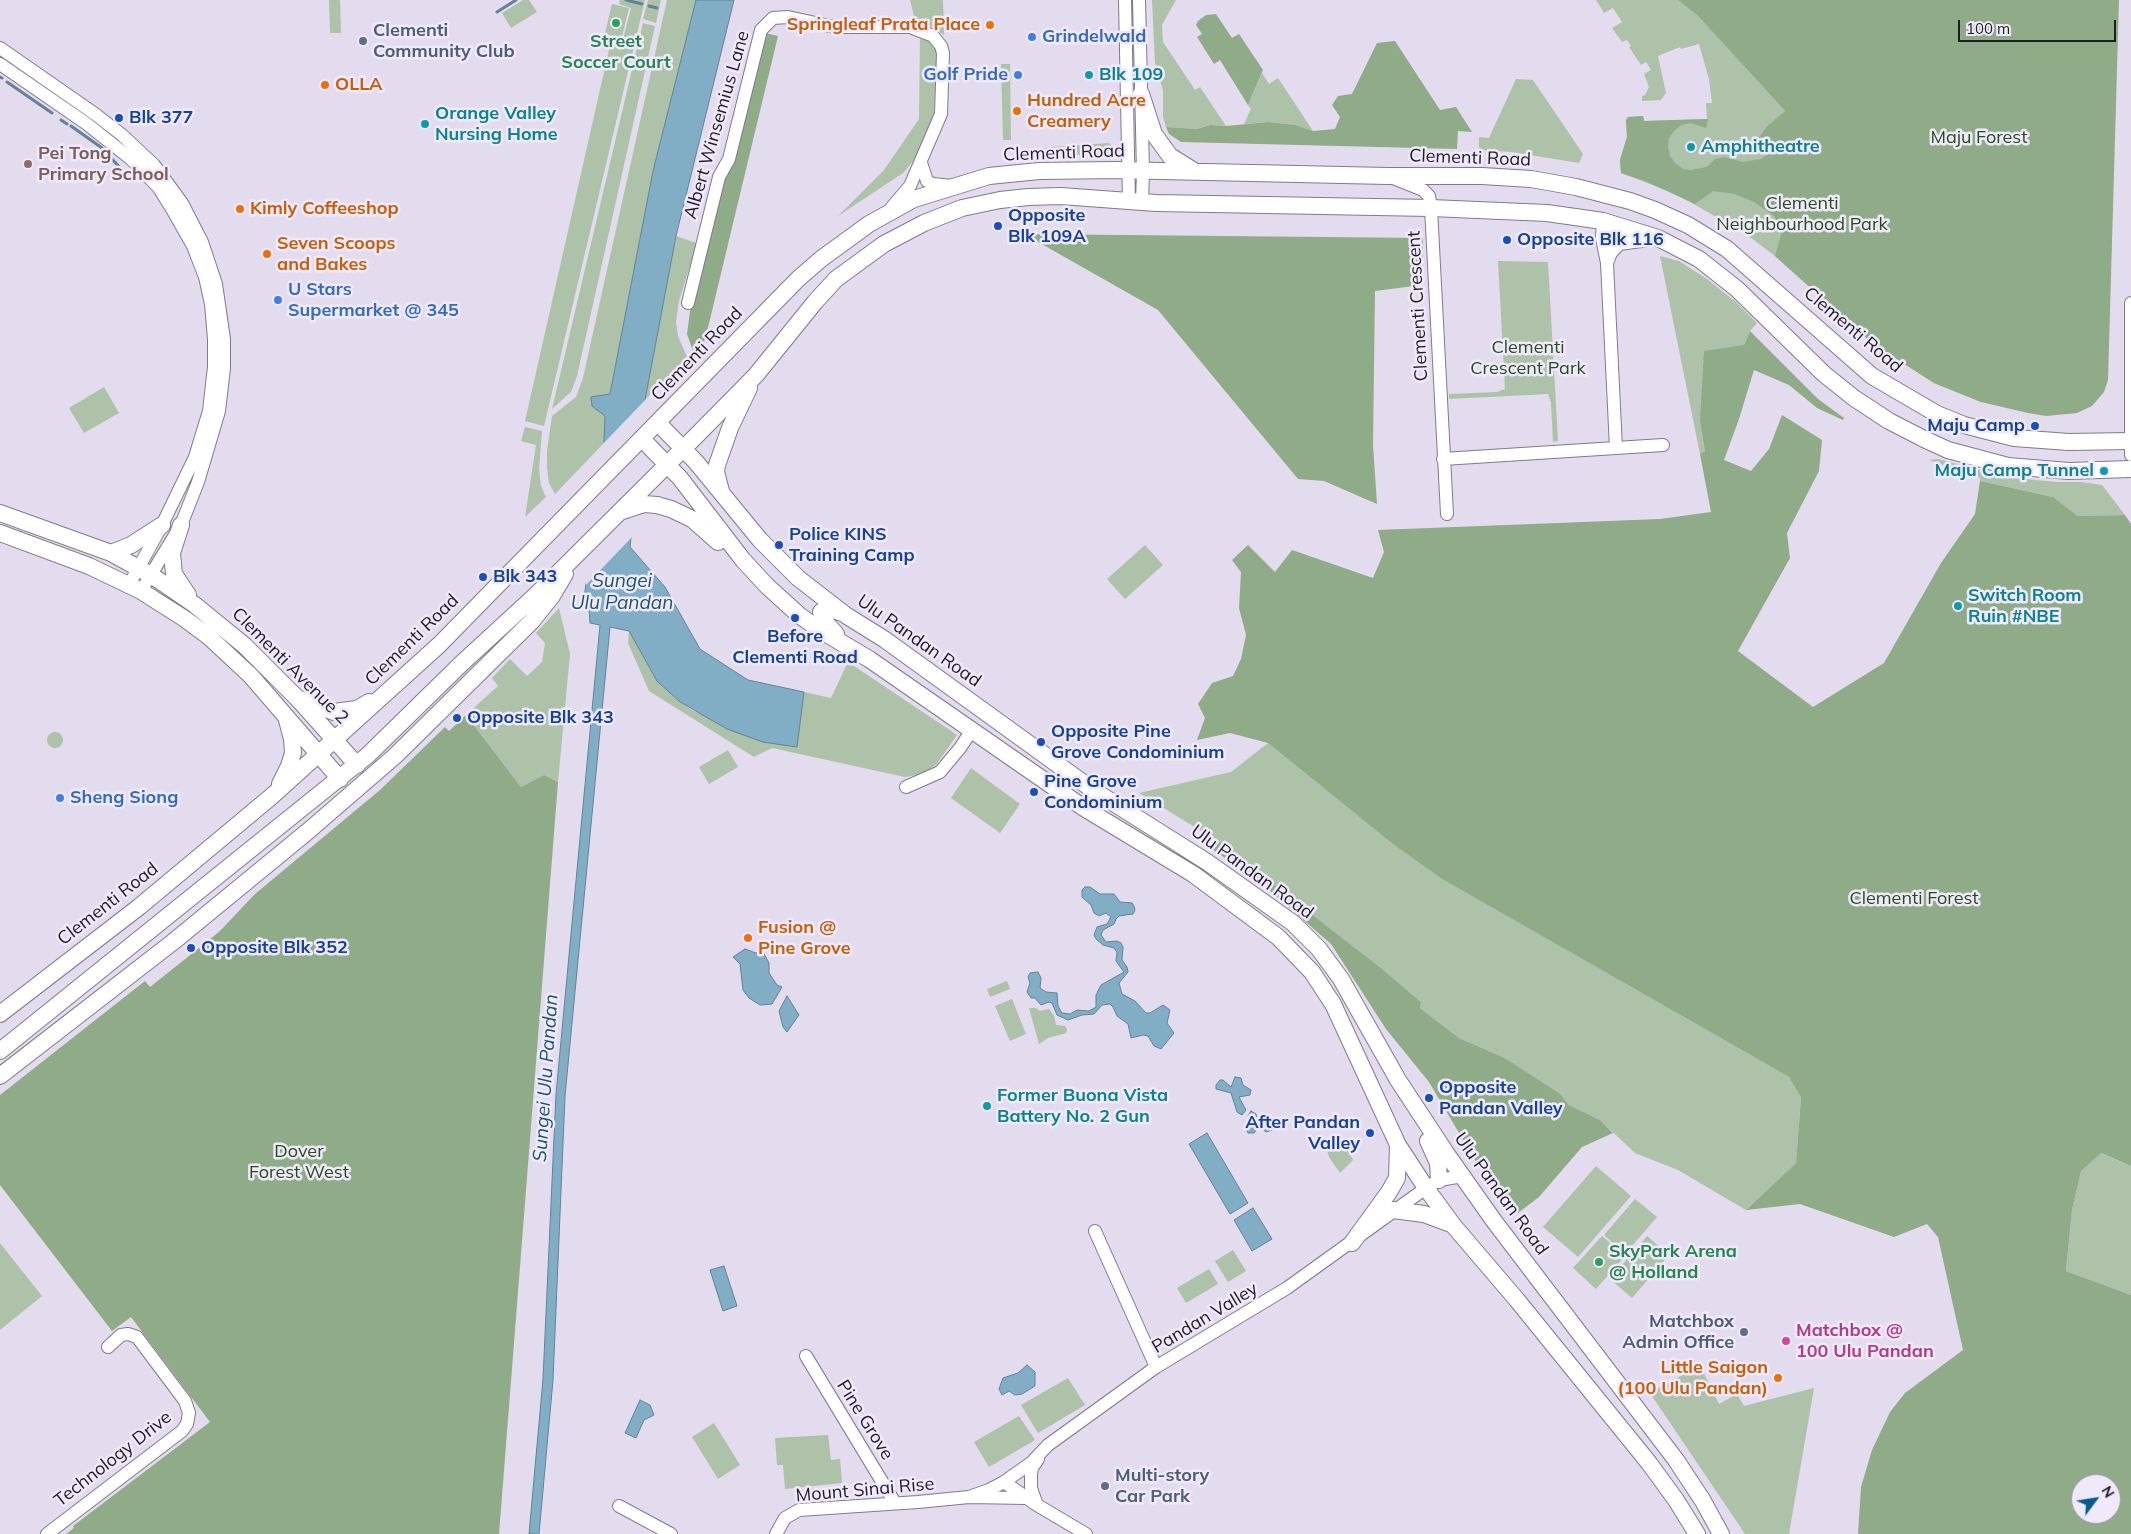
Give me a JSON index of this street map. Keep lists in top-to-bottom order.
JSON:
{
  "streets": {
    "main road": ["Clementi Road", "Ulu Pandan Road", "Clementi Avenue 2"],
    "street": [
      "Albert Winsemius Lane",
      "Clementi Crescent",
      "Pandan Valley",
      "Pine Grove",
      "Technology Drive",
      "Mount Sinai Rise"
    ]
  },
  "crossings": [
    ["Clementi Road", "Clementi Crescent"],
    ["Clementi Road", "Ulu Pandan Road"],
    ["Clementi Road", "Clementi Avenue 2"],
    ["Ulu Pandan Road", "Pandan Valley"],
    ["Pandan Valley", "Mount Sinai Rise"],
    ["Pine Grove", "Mount Sinai Rise"]
  ],
  "water": ["Sungei Ulu Pandan"],
  "parks": [
    "Maju Forest",
    "Clementi Neighbourhood Park",
    "Clementi Crescent Park",
    "Clementi Forest",
    "Dover Forest West"
  ],
  "places": [
    "Street Soccer Court",
    "Springleaf Prata Place",
    "Grindelwald",
    "Clementi Community Club",
    "Golf Pride",
    "Blk 109",
    "OLLA",
    "Hundred Acre Creamery",
    "Blk 377",
    "Orange Valley Nursing Home",
    "Amphitheatre",
    "Pei Tong Primary School",
    "Kimly Coffeeshop",
    "Opposite Blk 109A",
    "Opposite Blk 116",
    "Seven Scoops and Bakes",
    "U Stars Supermarket @ 345",
    "Maju Camp",
    "Maju Camp Tunnel",
    "Police KINS Training Camp",
    "Blk 343",
    "Switch Room Ruin #NBE",
    "Before Clementi Road",
    "Opposite Blk 343",
    "Opposite Pine Grove Condominium",
    "Pine Grove Condominium",
    "Sheng Siong",
    "Fusion @ Pine Grove",
    "Opposite Blk 352",
    "Opposite Pandan Valley",
    "Former Buona Vista Battery No. 2 Gun",
    "After Pandan Valley",
    "SkyPark Arena @ Holland",
    "Matchbox Admin Office",
    "Matchbox @ 100 Ulu Pandan",
    "Little Saigon (100 Ulu Pandan)",
    "Multi-story Car Park"
  ],
  "scale_bar": "100 m",
  "north": "top right"
}
